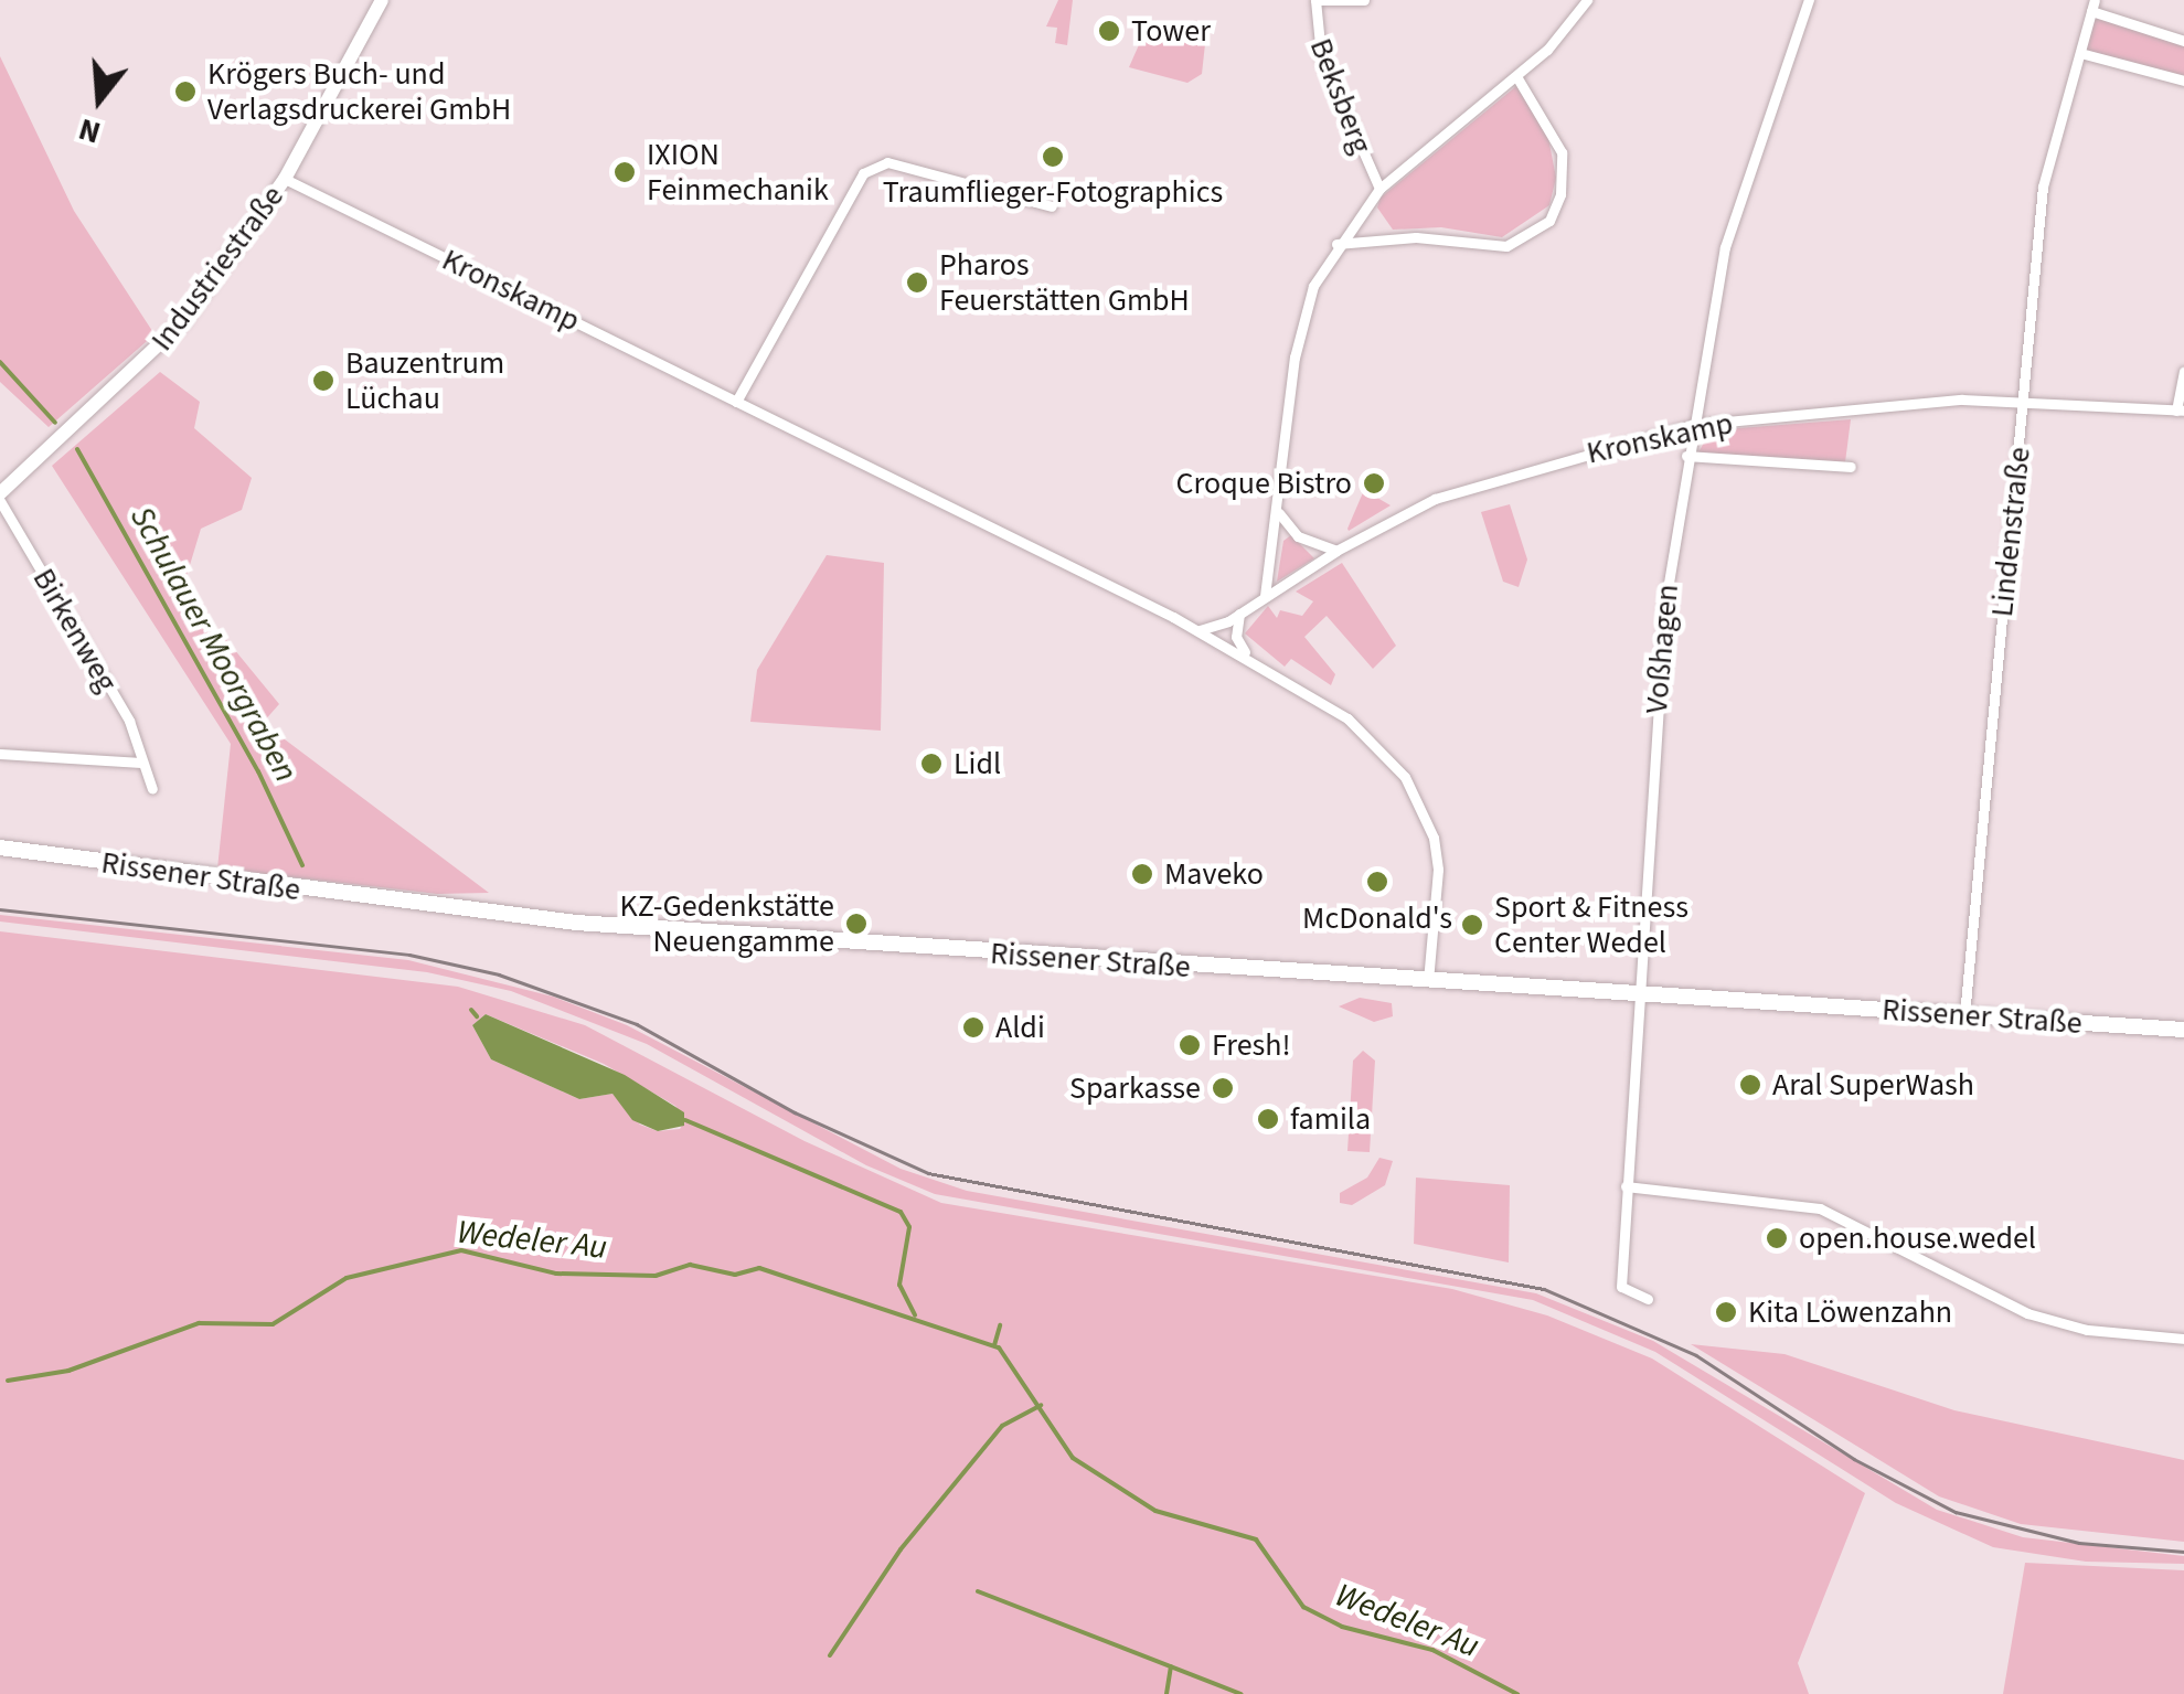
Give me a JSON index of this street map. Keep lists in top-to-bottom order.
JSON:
{
  "streets": {
    "main road": ["Rissener Straße"],
    "street": [
      "Beksberg",
      "Industriestraße",
      "Kronskamp",
      "Lindenstraße",
      "Birkenweg",
      "Voßhagen"
    ]
  },
  "crossings": [
    ["Industriestraße", "Kronskamp"],
    ["Industriestraße", "Birkenweg"],
    ["Kronskamp", "Lindenstraße"],
    ["Kronskamp", "Voßhagen"],
    ["Lindenstraße", "Rissener Straße"],
    ["Voßhagen", "Rissener Straße"]
  ],
  "water": ["Schulauer Moorgraben", "Wedeler Au"],
  "places": [
    "Tower",
    "Krögers Buch- und Verlagsdruckerei GmbH",
    "Traumflieger-Fotographics",
    "IXION Feinmechanik",
    "Pharos Feuerstätten GmbH",
    "Bauzentrum Lüchau",
    "Croque Bistro",
    "Lidl",
    "Maveko",
    "McDonald's",
    "KZ-Gedenkstätte Neuengamme",
    "Sport & Fitness Center Wedel",
    "Aldi",
    "Fresh!",
    "Aral SuperWash",
    "Sparkasse",
    "famila",
    "open.house.wedel",
    "Kita Löwenzahn"
  ],
  "north": "bottom"
}
